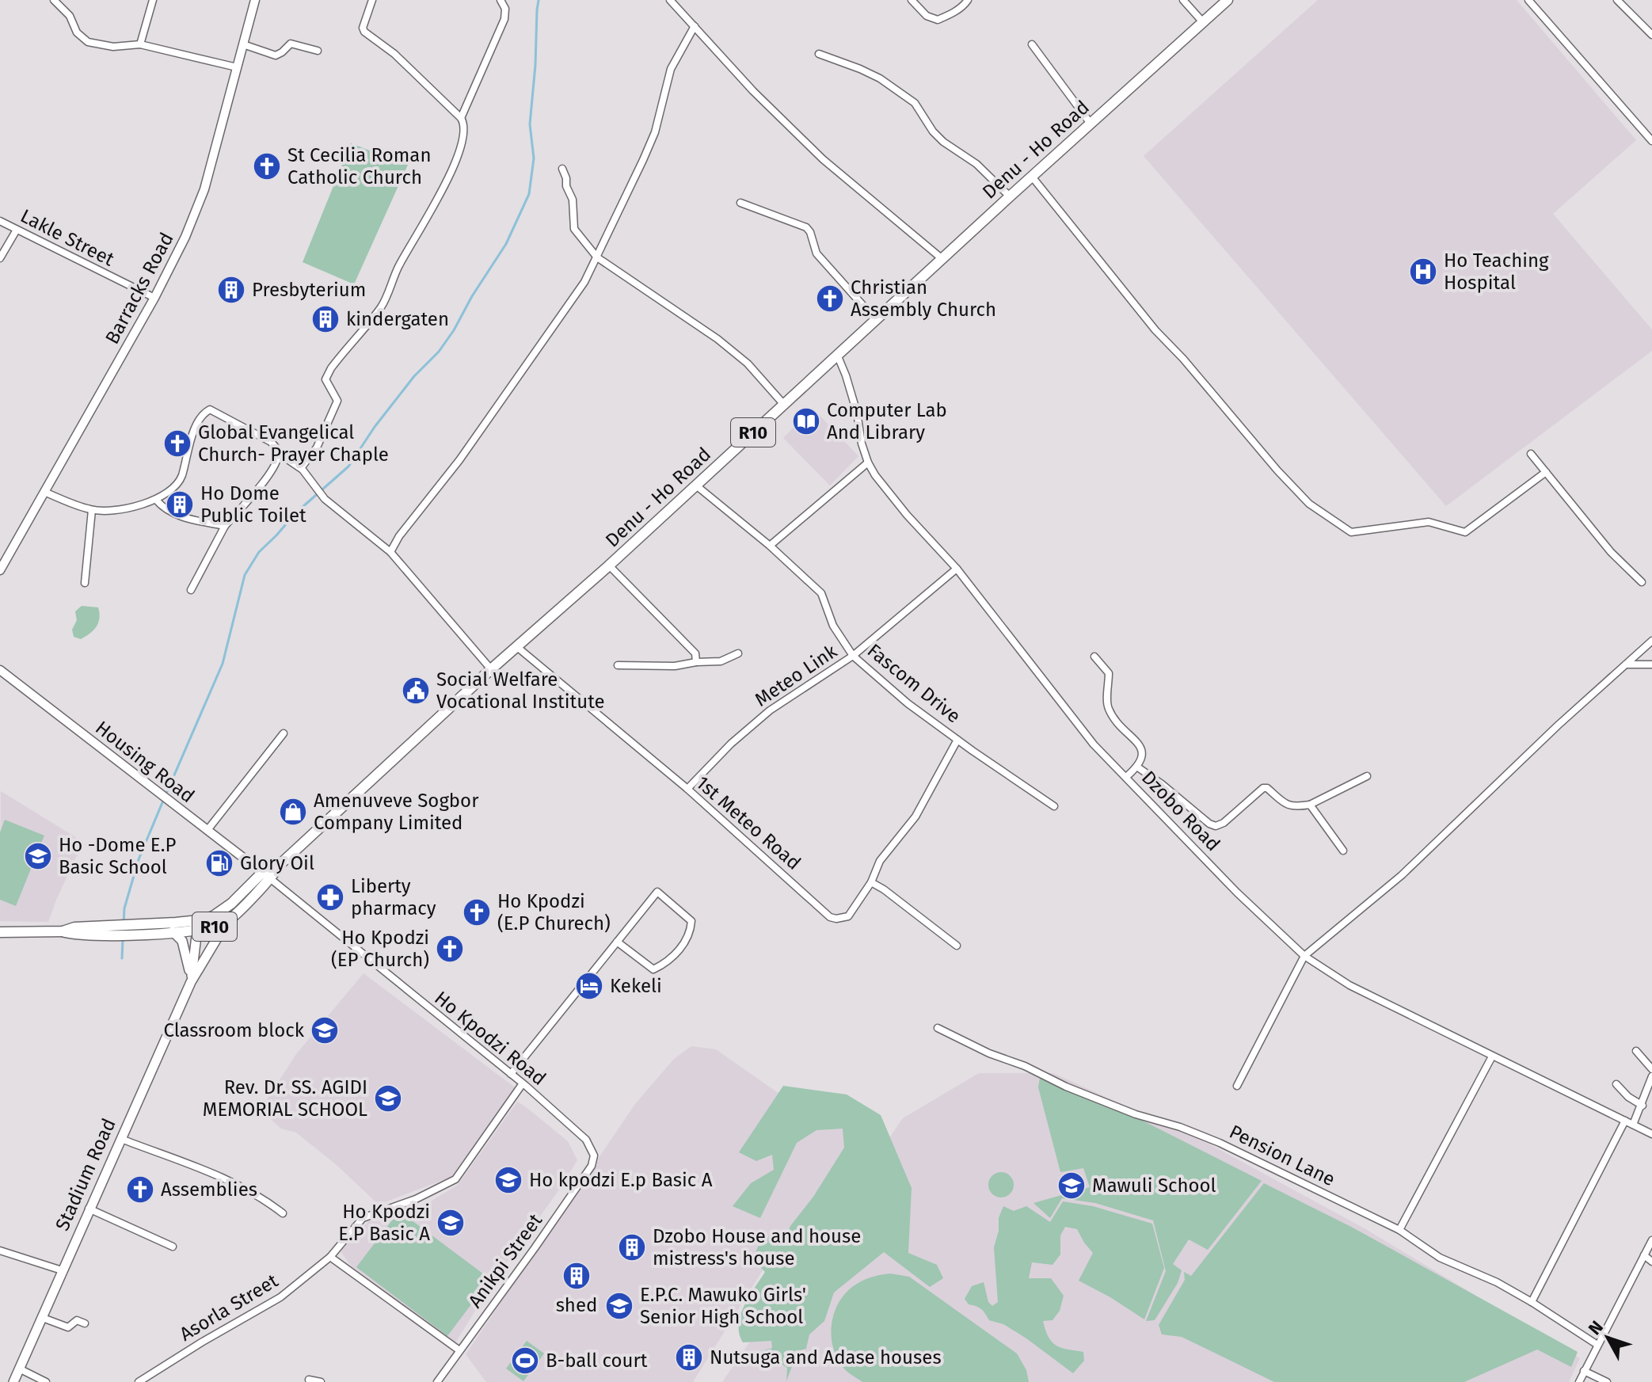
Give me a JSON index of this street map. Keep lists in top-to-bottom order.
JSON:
{
  "streets": {
    "main road": ["Denu - Ho Road", "R10", "Stadium Road"],
    "street": [
      "Lakle Street",
      "Barracks Road",
      "Meteo Link",
      "Fascom Drive",
      "Housing Road",
      "Dzobo Road",
      "1st Meteo Road",
      "Ho Kpodzi Road",
      "Pension Lane",
      "Anikpi Street",
      "Asorla Street"
    ]
  },
  "crossings": [
    ["Denu - Ho Road", "Fascom Drive"],
    ["Denu - Ho Road", "Housing Road"],
    ["Denu - Ho Road", "Dzobo Road"],
    ["Denu - Ho Road", "1st Meteo Road"],
    ["Denu - Ho Road", "Ho Kpodzi Road"],
    ["Denu - Ho Road", "Stadium Road"],
    ["Lakle Street", "Barracks Road"],
    ["Meteo Link", "Fascom Drive"],
    ["Meteo Link", "Dzobo Road"],
    ["Meteo Link", "1st Meteo Road"],
    ["Housing Road", "Ho Kpodzi Road"],
    ["Ho Kpodzi Road", "Anikpi Street"],
    ["Ho Kpodzi Road", "Asorla Street"]
  ],
  "places": {
    "church": [
      "St Cecilia Roman Catholic Church",
      "Christian Assembly Church",
      "Global Evangelical Church- Prayer Chaple",
      "Ho Kpodzi (E.P Churech)",
      "Ho Kpodzi (EP Church)",
      "Assemblies"
    ],
    "hospital": ["Ho Teaching Hospital"],
    "building": [
      "Presbyterium",
      "kindergaten",
      "Ho Dome Public Toilet",
      "Dzobo House and house mistress's house",
      "shed",
      "Nutsuga and Adase houses"
    ],
    "library": ["Computer Lab And Library"],
    "public building": ["Social Welfare Vocational Institute"],
    "shop": ["Amenuveve Sogbor Company Limited"],
    "school or university": [
      "Ho -Dome E.P Basic School",
      "Classroom block",
      "Rev. Dr. SS. AGIDI MEMORIAL SCHOOL",
      "Ho kpodzi E.p Basic A",
      "Mawuli School",
      "Ho Kpodzi E.P Basic A",
      "E.P.C. Mawuko Girls' Senior High School"
    ],
    "fuel station": ["Glory Oil"],
    "pharmacy": ["Liberty pharmacy"],
    "hotel": ["Kekeli"],
    "sports": ["B-ball court"]
  },
  "north": "top left"
}
